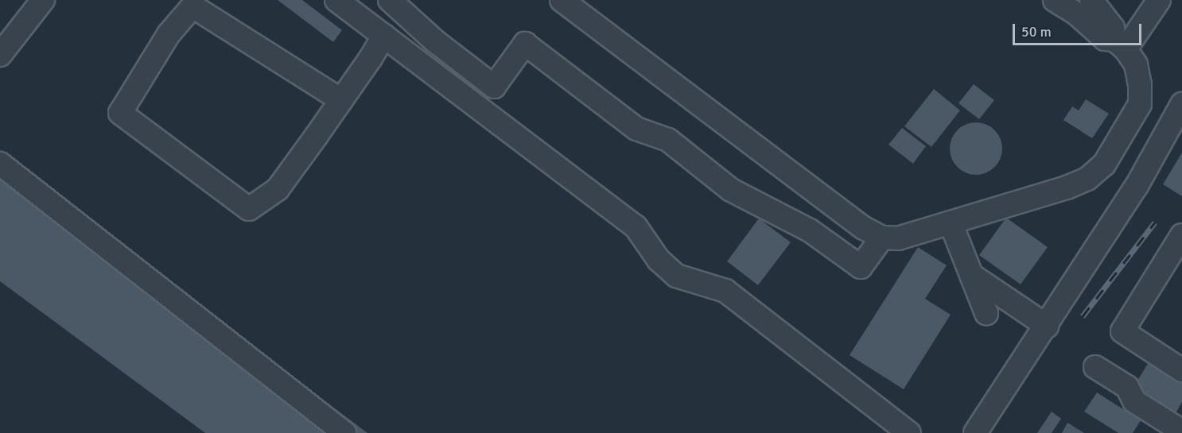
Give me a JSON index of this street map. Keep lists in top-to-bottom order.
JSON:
{
  "scale_bar": "50 m"
}
